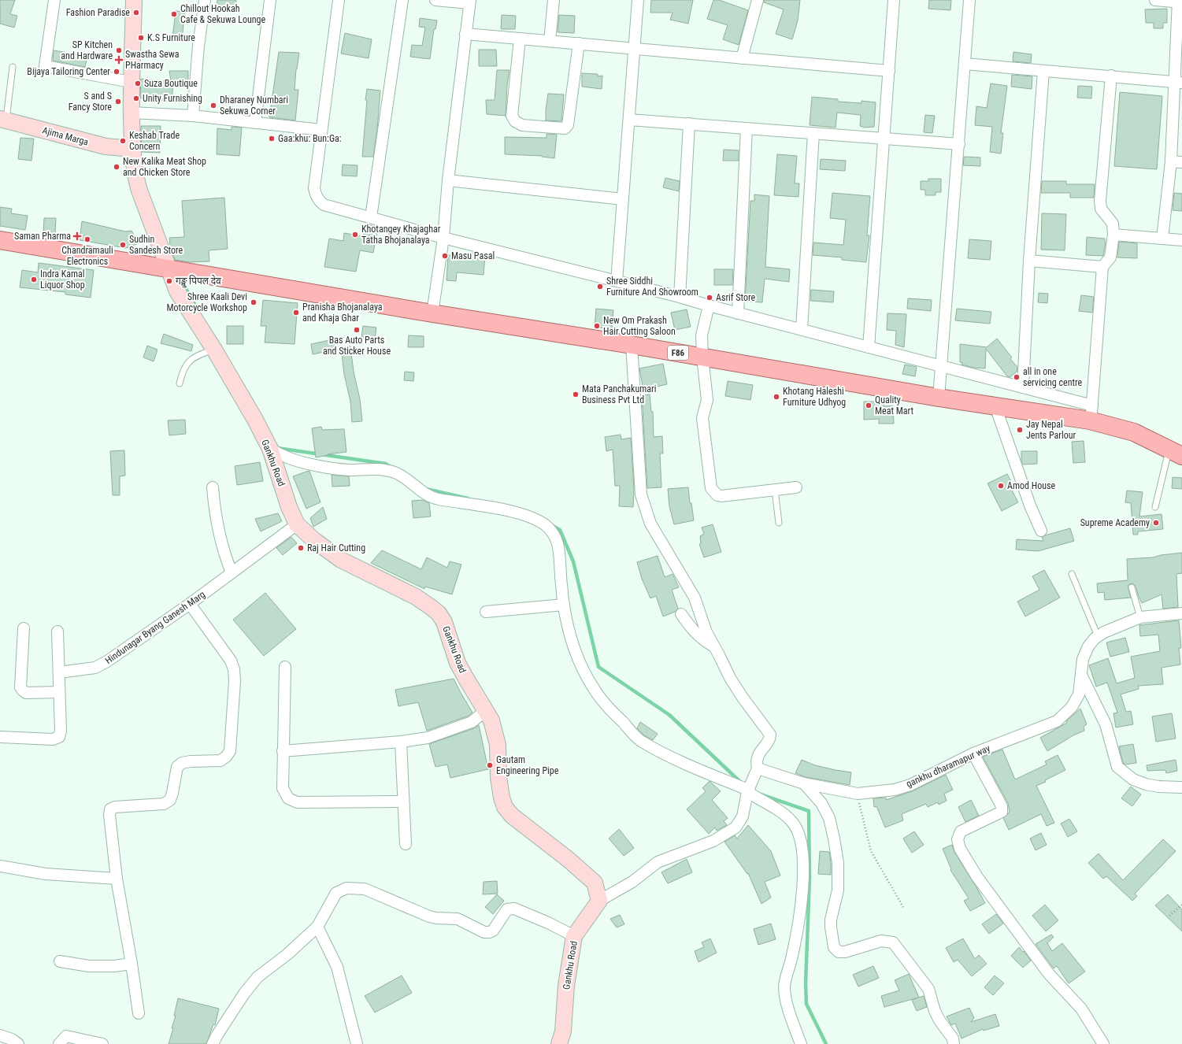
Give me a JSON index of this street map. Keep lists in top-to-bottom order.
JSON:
{
  "streets": {
    "main road": ["Ajima Marga", "F86", "Gankhu Road"],
    "street": ["Hindunagar Byang Ganesh Marg", "gankhu dharamapur way"]
  },
  "crossings": [
    ["Ajima Marga", "Gankhu Road"],
    ["F86", "Gankhu Road"],
    ["Gankhu Road", "Hindunagar Byang Ganesh Marg"]
  ],
  "places": {
    "other": [
      "Fashion Paradise",
      "Chillout Hookah Cafe & Sekuwa Lounge",
      "K.S Furniture",
      "SP Kitchen and Hardware",
      "Bijaya Tailoring Center",
      "Suza Boutique",
      "Unity Furnishing",
      "S and S Fancy Store",
      "Dharaney Numbari Sekuwa Corner",
      "Gaa:khu: Bun:Ga:",
      "Keshab Trade Concern",
      "New Kalika Meat Shop and Chicken Store",
      "Khotangey Khajaghar Tatha Bhojanalaya",
      "Chandramauli Electronics",
      "Sudhin Sandesh Store",
      "Masu Pasal",
      "Indra Kamal Liquor Shop",
      "गङ्खु पिपल देव",
      "Shree Siddhi Furniture And Showroom",
      "Asrif Store",
      "Shree Kaali Devi Motorcycle Workshop",
      "Pranisha Bhojanalaya and Khaja Ghar",
      "New Om Prakash Hair Cutting Saloon",
      "Bas Auto Parts and Sticker House",
      "all in one servicing centre",
      "Mata Panchakumari Business Pvt Ltd",
      "Khotang Haleshi Furniture Udhyog",
      "Quality Meat Mart",
      "Jay Nepal Jents Parlour",
      "Amod House",
      "Supreme Academy",
      "Raj Hair Cutting",
      "Gautam Engineering Pipe"
    ],
    "health": ["Swastha Sewa PHarmacy", "Saman Pharma"]
  }
}
